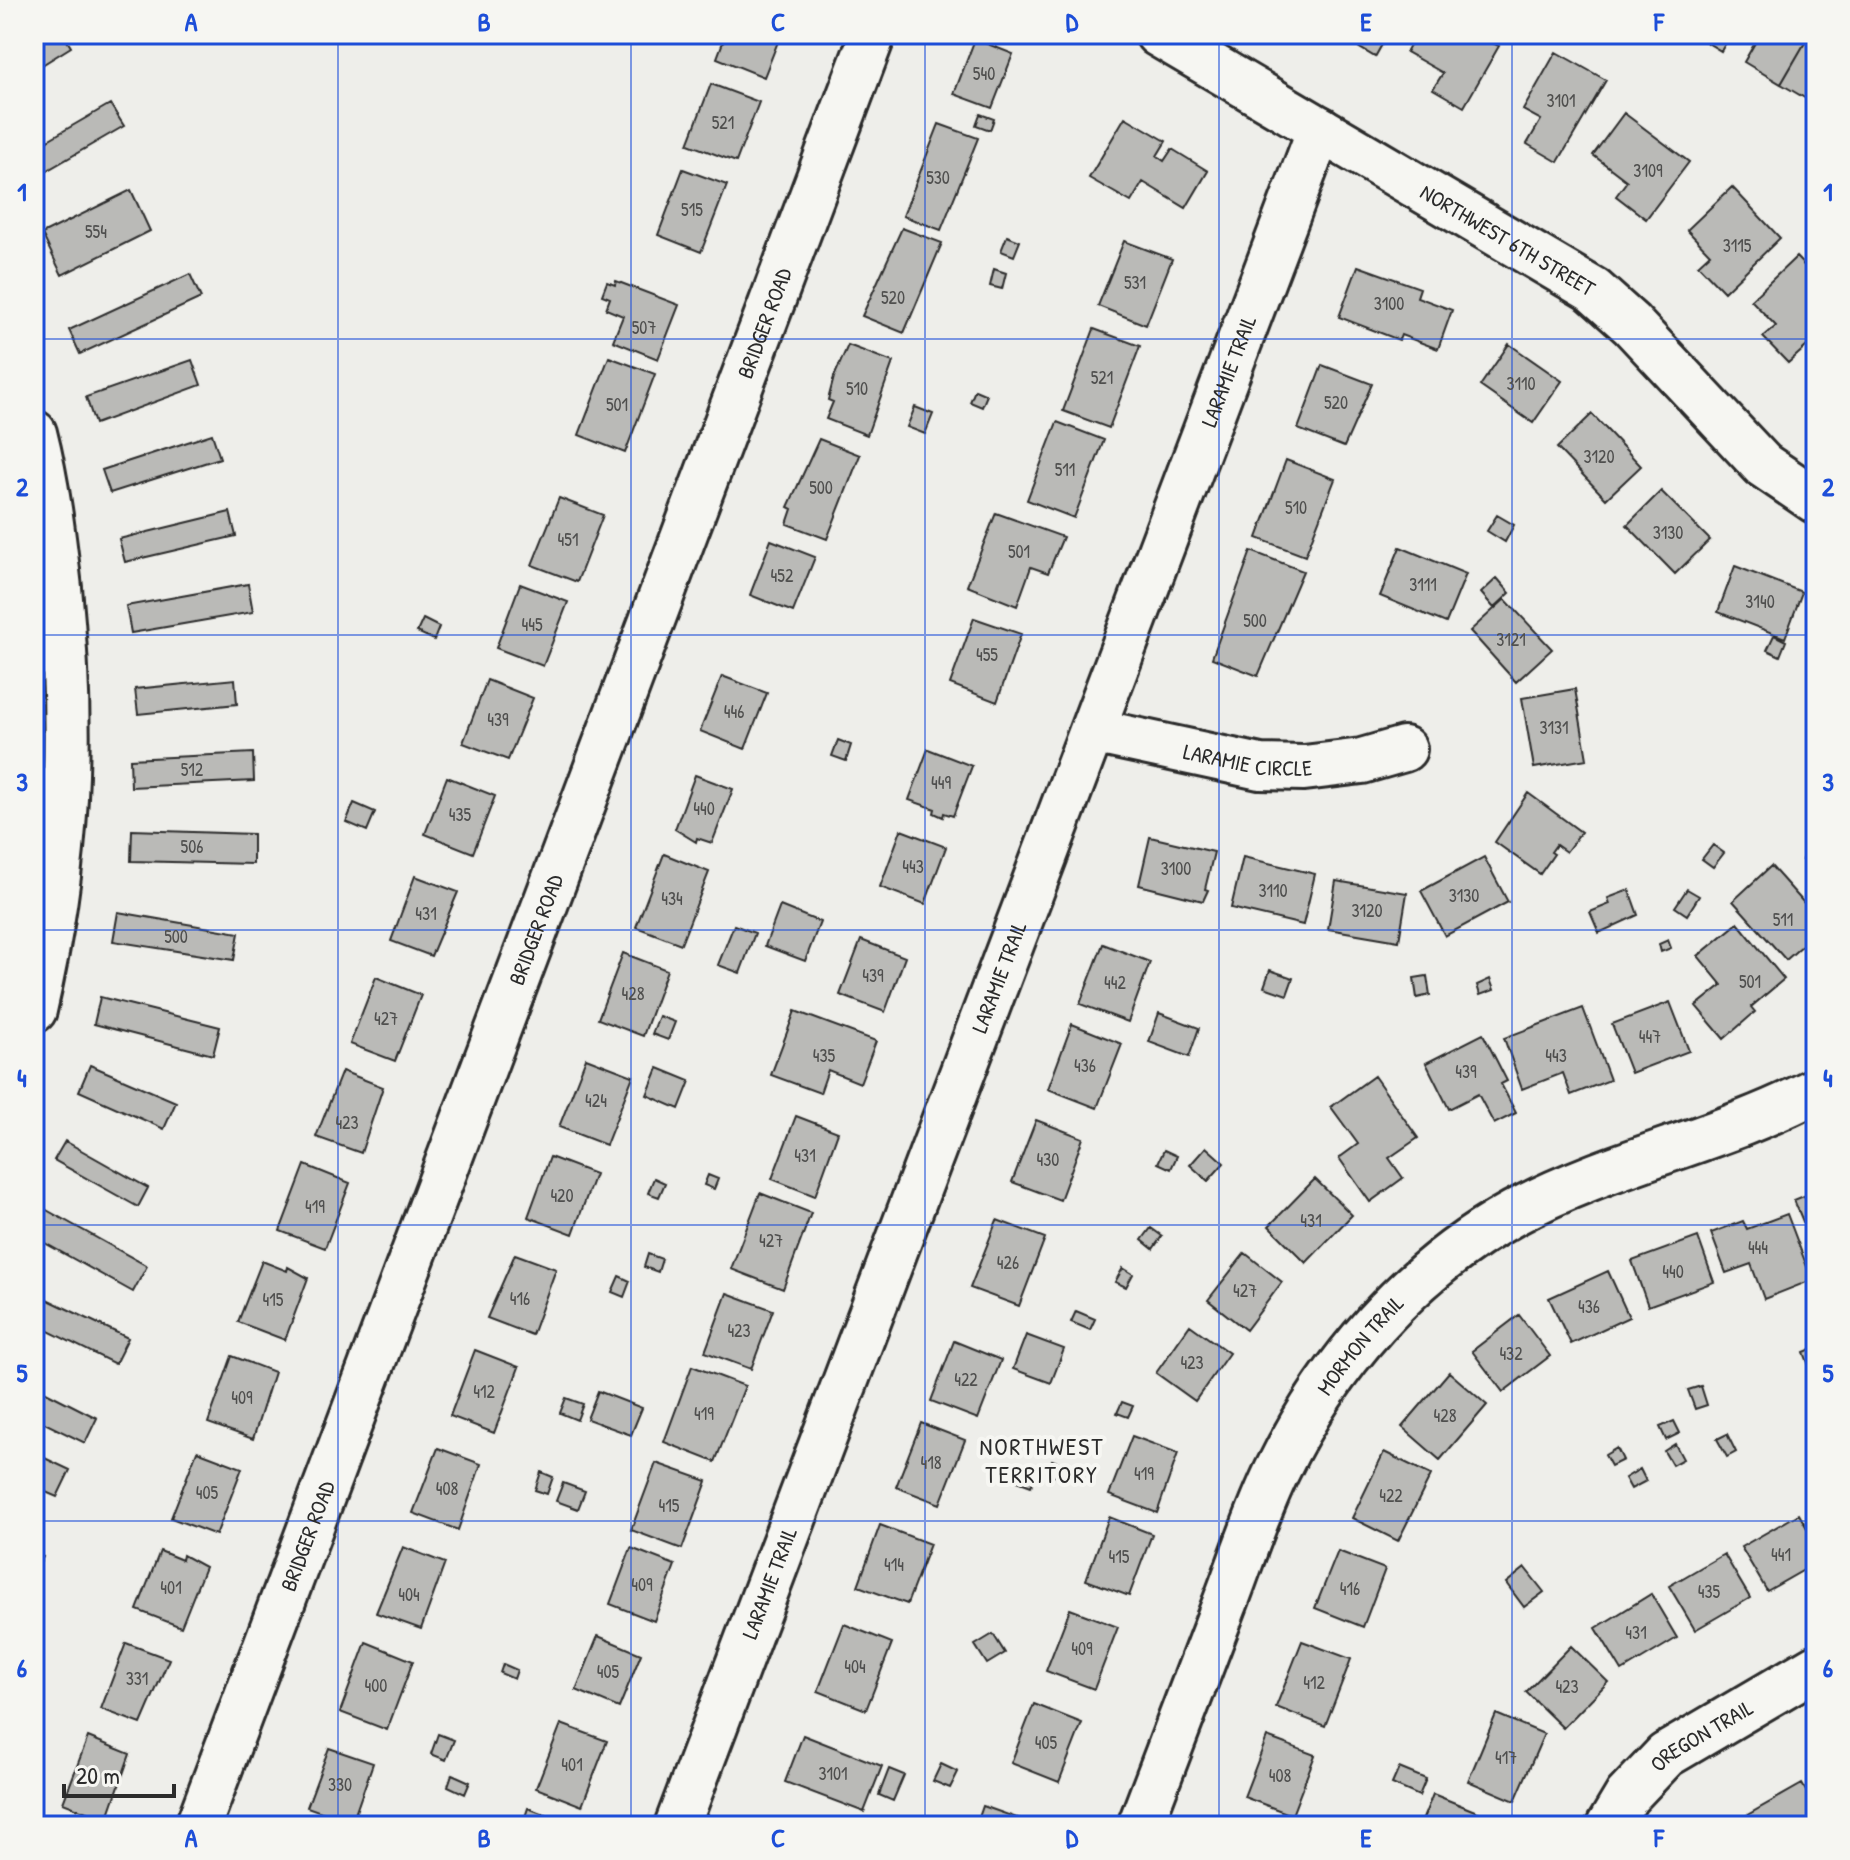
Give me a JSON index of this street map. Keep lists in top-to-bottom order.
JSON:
{
  "streets": {
    "street": [
      "NORTHWEST 6TH STREET",
      "BRIDGER ROAD",
      "LARAMIE TRAIL",
      "LARAMIE CIRCLE",
      "MORMON TRAIL",
      "OREGON TRAIL"
    ]
  },
  "crossings": [
    ["NORTHWEST 6TH STREET", "LARAMIE TRAIL"],
    ["LARAMIE TRAIL", "LARAMIE CIRCLE"]
  ],
  "districts": ["NORTHWEST TERRITORY"],
  "house_numbers": [
    "540",
    "3101",
    "521",
    "3109",
    "530",
    "515",
    "554",
    "3115",
    "531",
    "520",
    "3100",
    "507",
    "521",
    "3110",
    "510",
    "520",
    "501",
    "3120",
    "511",
    "500",
    "510",
    "3130",
    "451",
    "501",
    "452",
    "3111",
    "3140",
    "500",
    "445",
    "3121",
    "455",
    "446",
    "439",
    "3131",
    "512",
    "449",
    "440",
    "435",
    "506",
    "443",
    "3100",
    "3110",
    "3130",
    "434",
    "3120",
    "431",
    "511",
    "500",
    "439",
    "501",
    "442",
    "428",
    "427",
    "447",
    "435",
    "443",
    "436",
    "439",
    "424",
    "423",
    "431",
    "430",
    "420",
    "419",
    "431",
    "427",
    "444",
    "426",
    "440",
    "427",
    "416",
    "415",
    "436",
    "423",
    "432",
    "423",
    "422",
    "412",
    "409",
    "419",
    "428",
    "418",
    "419",
    "408",
    "405",
    "422",
    "415",
    "441",
    "415",
    "414",
    "409",
    "401",
    "416",
    "435",
    "404",
    "431",
    "409",
    "404",
    "405",
    "331",
    "412",
    "400",
    "423",
    "405",
    "417",
    "401",
    "3101",
    "408",
    "330"
  ],
  "scale_bar": "20 m",
  "grid": {
    "columns": [
      "A",
      "B",
      "C",
      "D",
      "E",
      "F"
    ],
    "rows": [
      "1",
      "2",
      "3",
      "4",
      "5",
      "6"
    ]
  }
}
